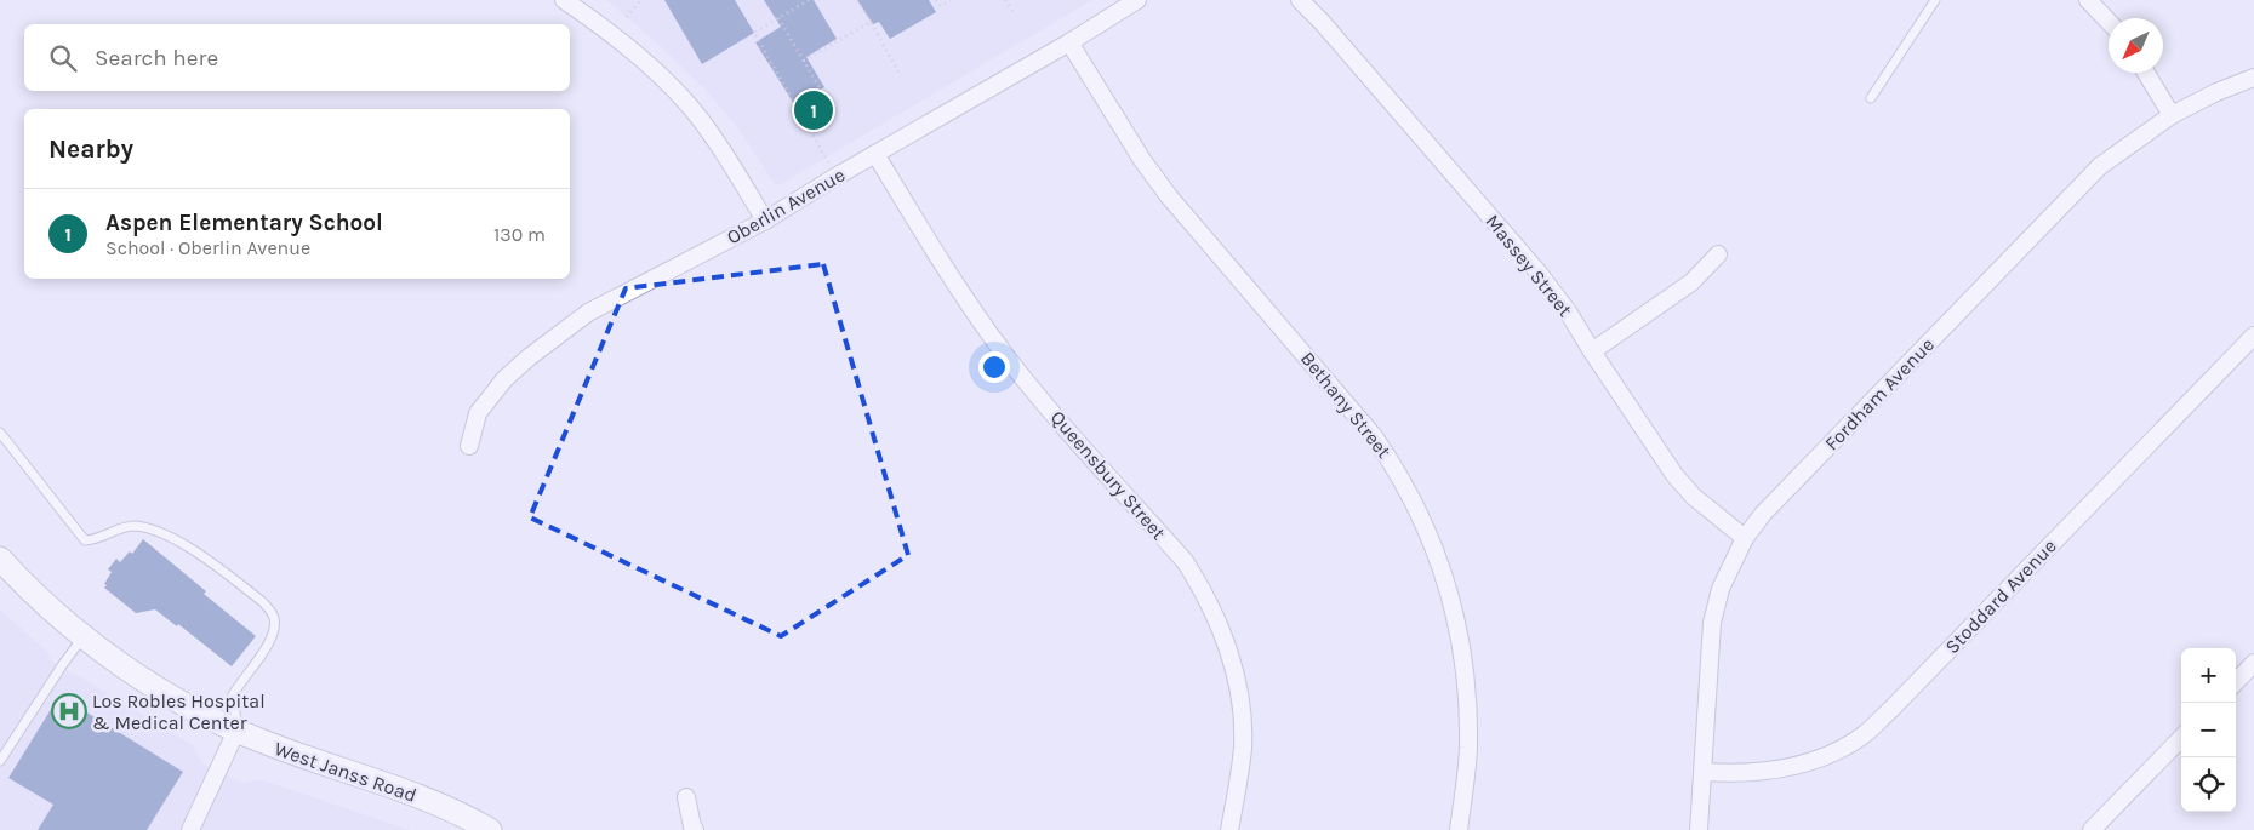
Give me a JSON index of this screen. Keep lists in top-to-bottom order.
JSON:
{
  "streets": {
    "main road": ["West Janss Road"],
    "street": [
      "Oberlin Avenue",
      "Massey Street",
      "Fordham Avenue",
      "Bethany Street",
      "Queensbury Street",
      "Stoddard Avenue"
    ]
  },
  "crossings": [
    ["Oberlin Avenue", "Bethany Street"],
    ["Oberlin Avenue", "Queensbury Street"],
    ["Massey Street", "Fordham Avenue"],
    ["Fordham Avenue", "Stoddard Avenue"]
  ],
  "places": {
    "hospital": ["Los Robles Hospital & Medical Center"]
  },
  "north": "bottom left",
  "page": {
    "search": "Search here",
    "pins": "1",
    "heading": "Nearby",
    "list": [
      {
        "mark": "1",
        "name": "Aspen Elementary School",
        "note": "School · Oberlin Avenue",
        "value": "130 m"
      }
    ],
    "map_buttons": ["+", "−"]
  }
}
